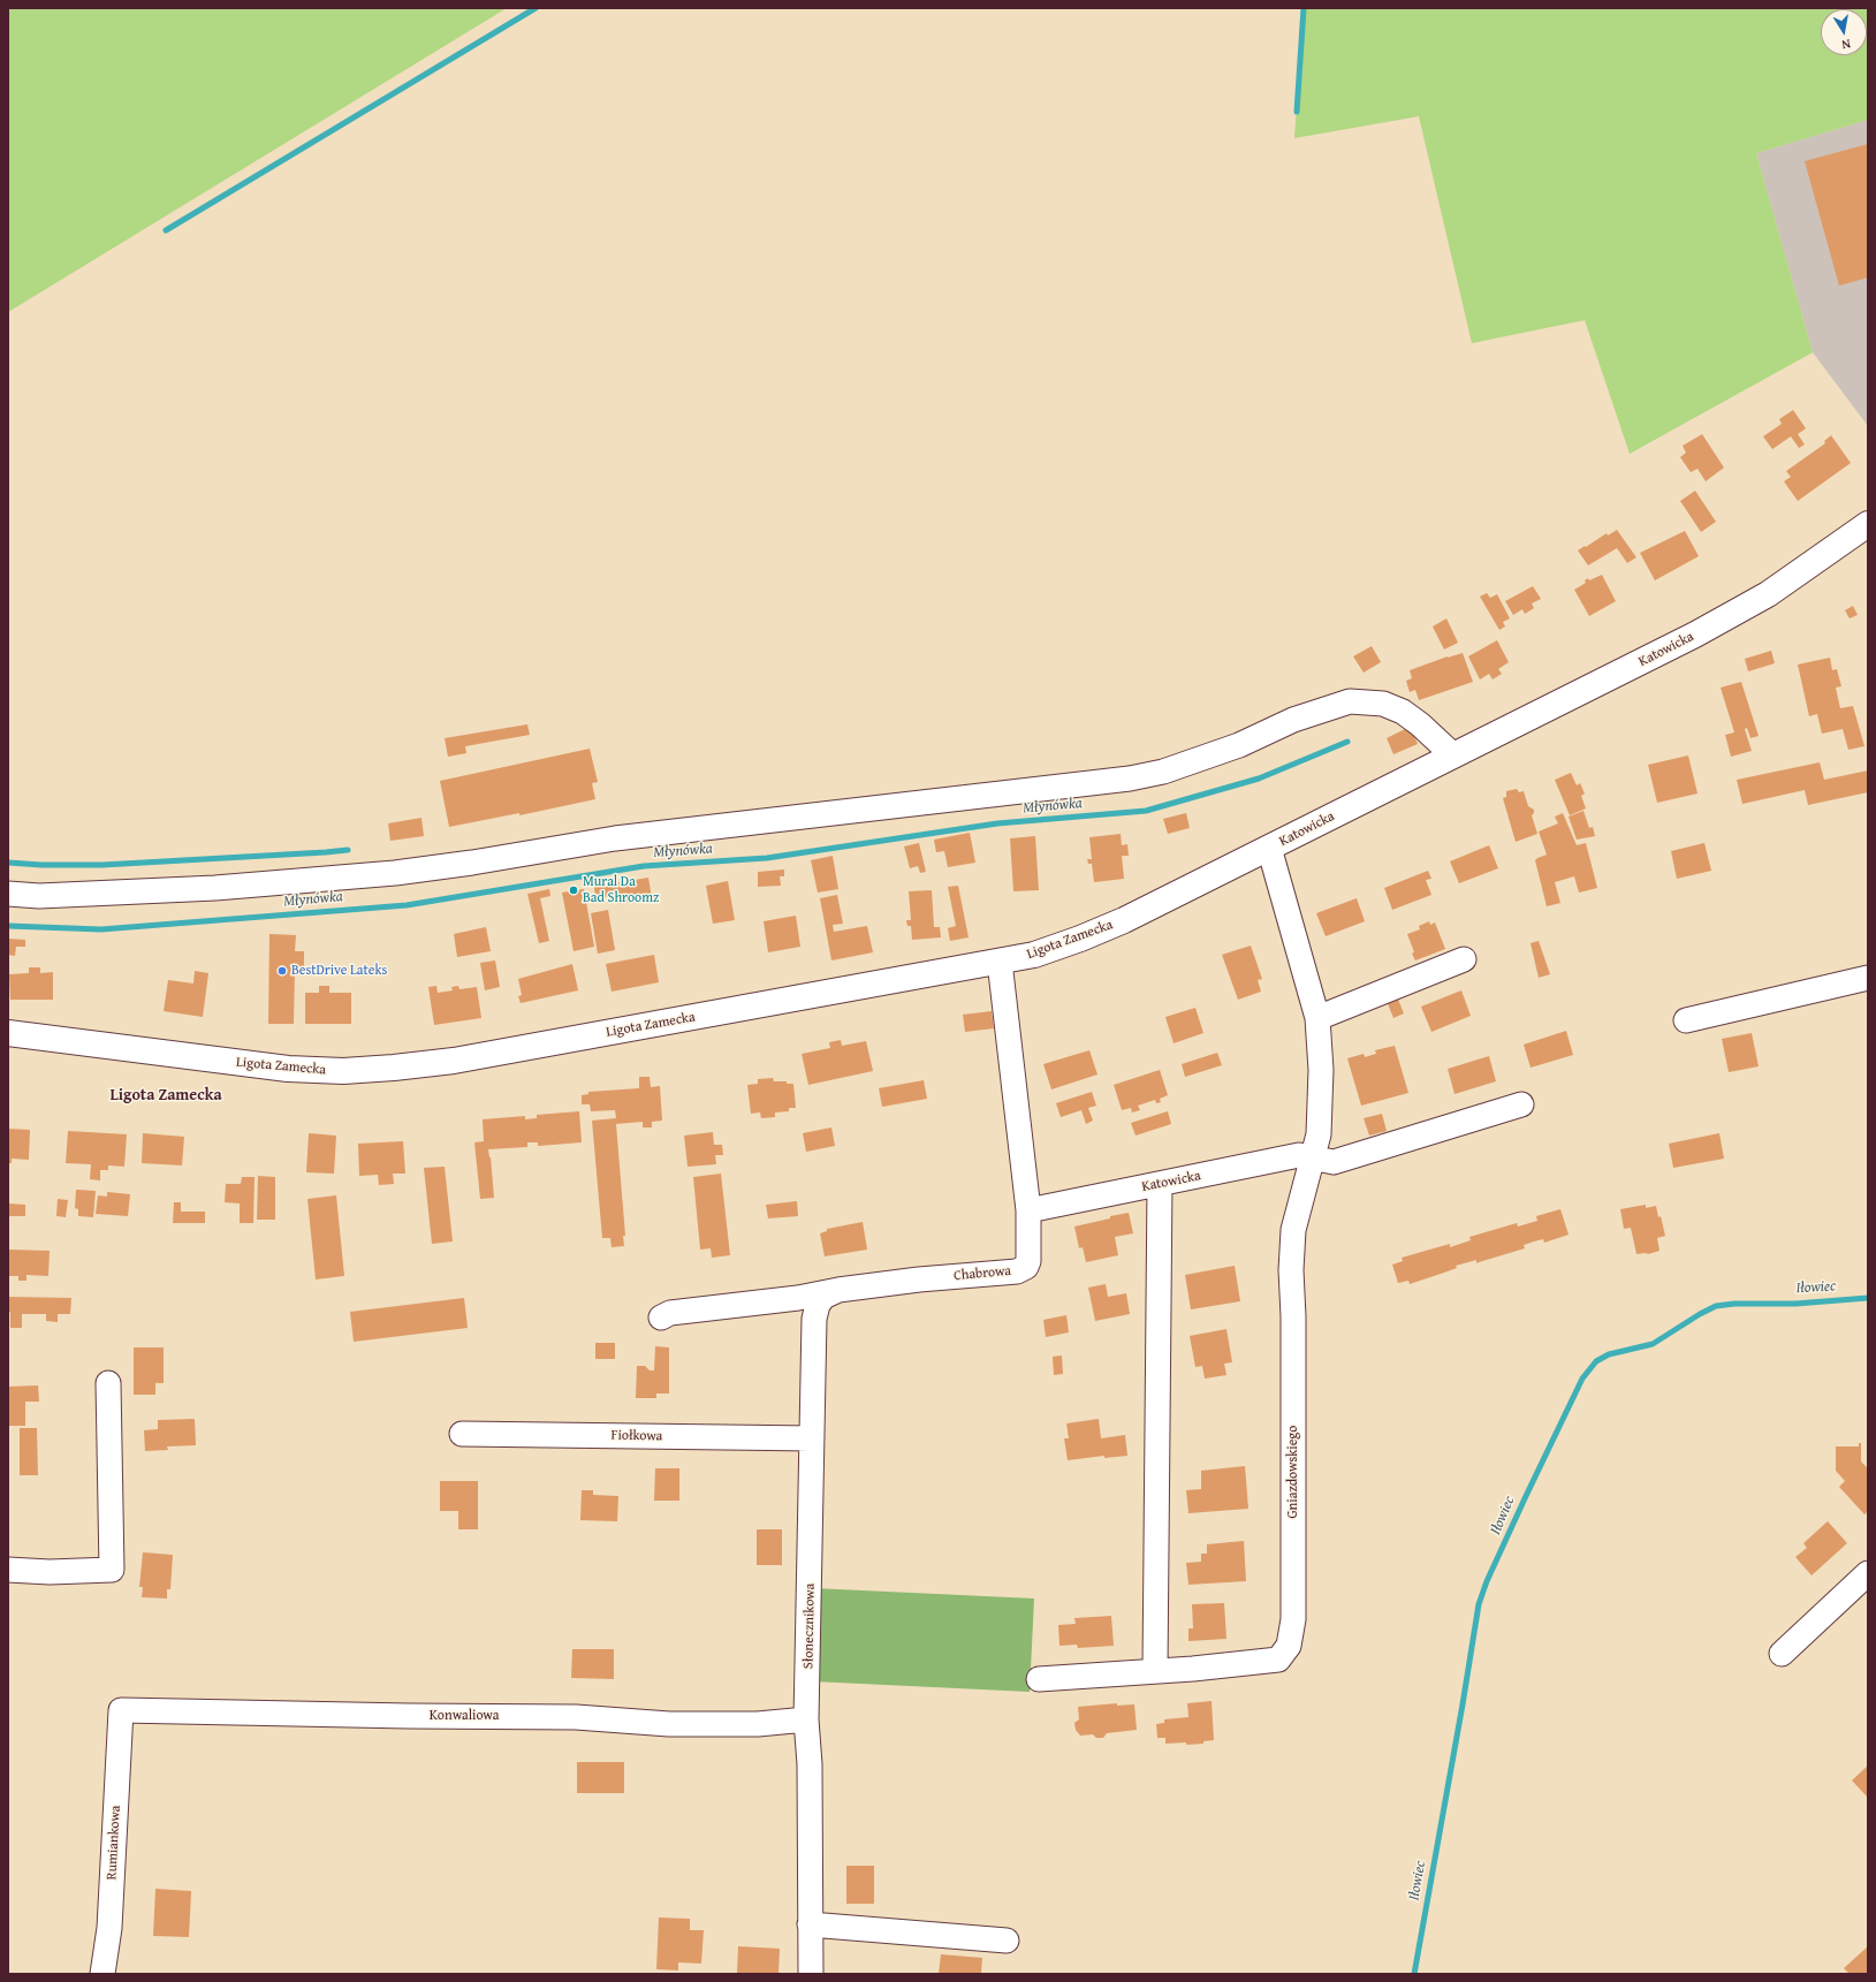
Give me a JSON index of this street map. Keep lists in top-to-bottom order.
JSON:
{
  "streets": {
    "main road": ["Katowicka", "Ligota Zamecka"],
    "street": [
      "Chabrowa",
      "Fiołkowa",
      "Gniazdowskiego",
      "Słonecznikowa",
      "Konwaliowa",
      "Rumiankowa"
    ]
  },
  "crossings": [
    ["Katowicka", "Ligota Zamecka"],
    ["Katowicka", "Chabrowa"],
    ["Katowicka", "Gniazdowskiego"],
    ["Ligota Zamecka", "Chabrowa"],
    ["Chabrowa", "Słonecznikowa"],
    ["Fiołkowa", "Słonecznikowa"],
    ["Słonecznikowa", "Konwaliowa"],
    ["Konwaliowa", "Rumiankowa"]
  ],
  "districts": ["Ligota Zamecka"],
  "water": ["Młynówka", "Iłowiec"],
  "places": ["Mural Da Bad Shroomz", "BestDrive Lateks"],
  "north": "bottom"
}
